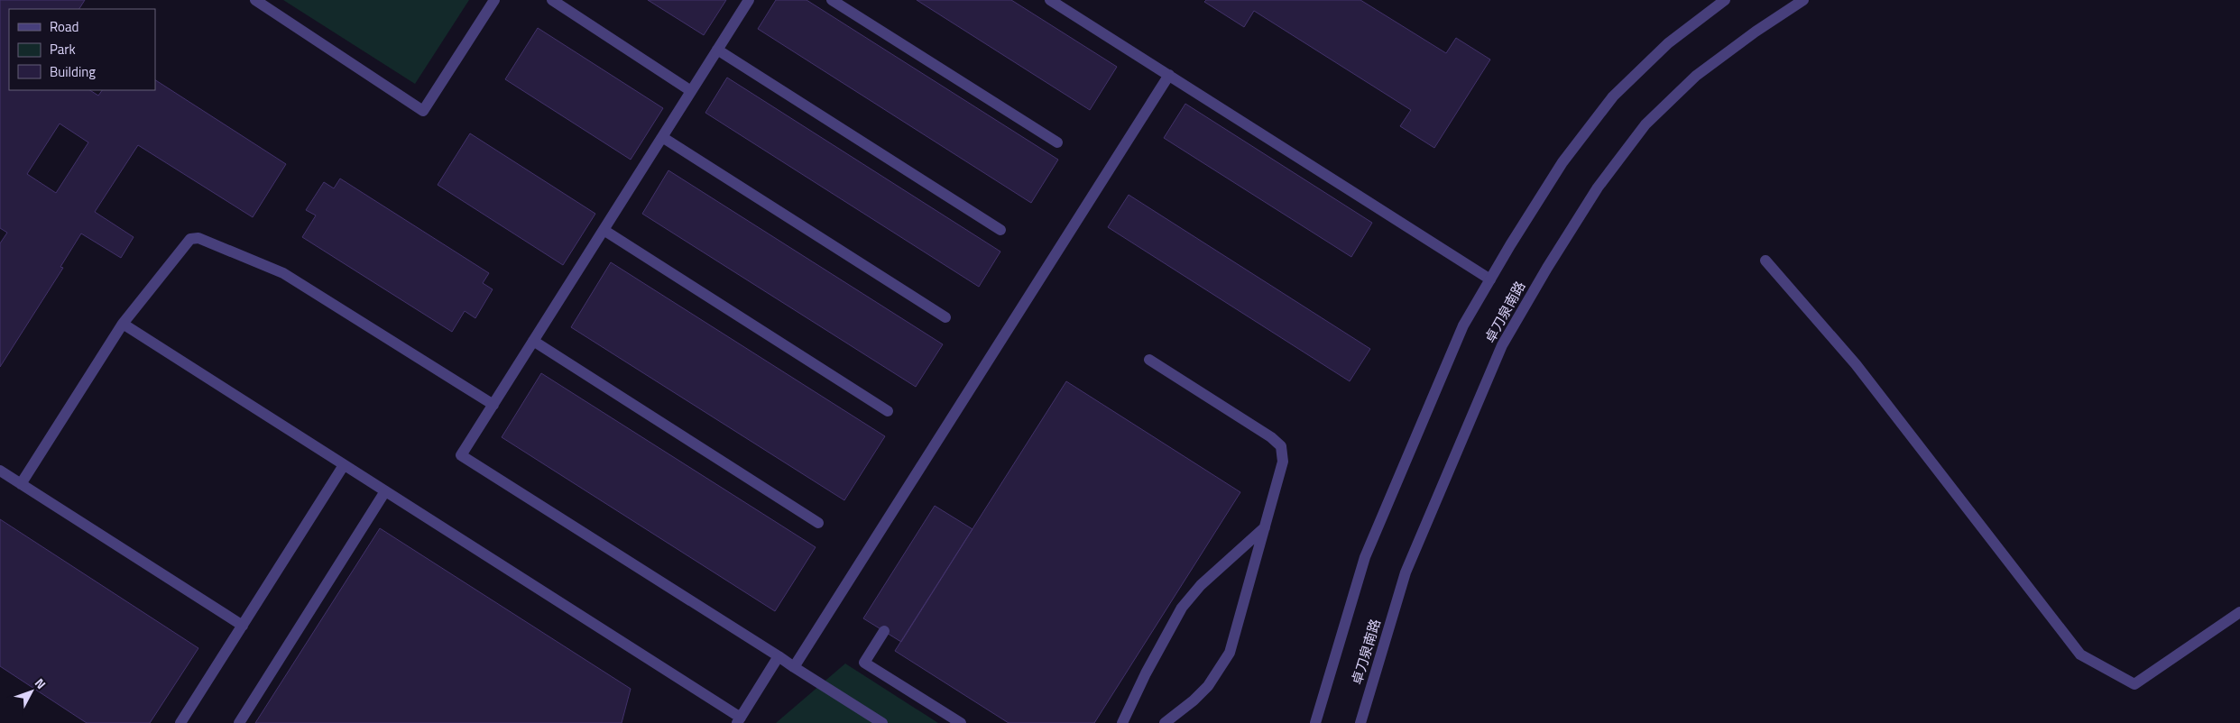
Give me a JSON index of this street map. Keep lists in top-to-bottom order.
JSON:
{
  "streets": {
    "street": ["卓刀泉南路"]
  },
  "legend": ["Road", "Park", "Building"],
  "north": "top right"
}
